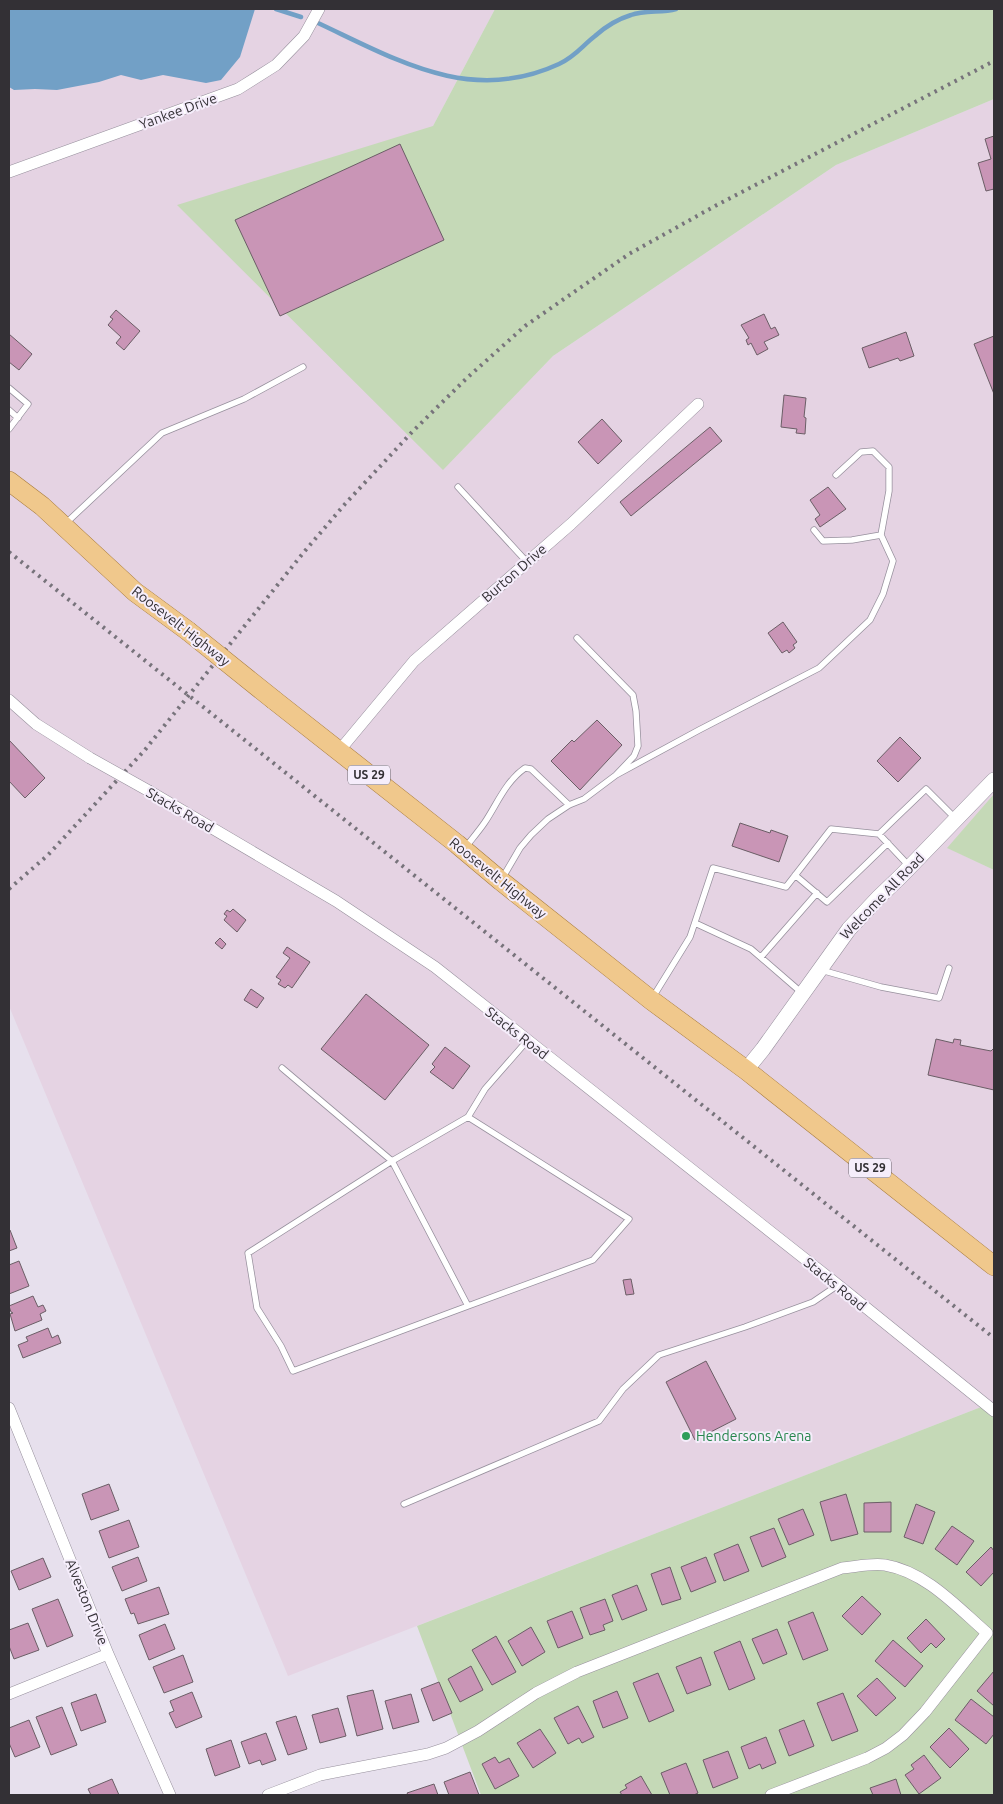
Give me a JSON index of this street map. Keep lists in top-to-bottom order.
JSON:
{
  "streets": {
    "main road": ["Roosevelt Highway", "US 29"],
    "street": [
      "Yankee Drive",
      "Burton Drive",
      "Stacks Road",
      "Welcome All Road",
      "Alveston Drive"
    ]
  },
  "crossings": [
    ["Burton Drive", "Roosevelt Highway"],
    ["Roosevelt Highway", "Welcome All Road"]
  ],
  "places": ["Hendersons Arena"]
}
